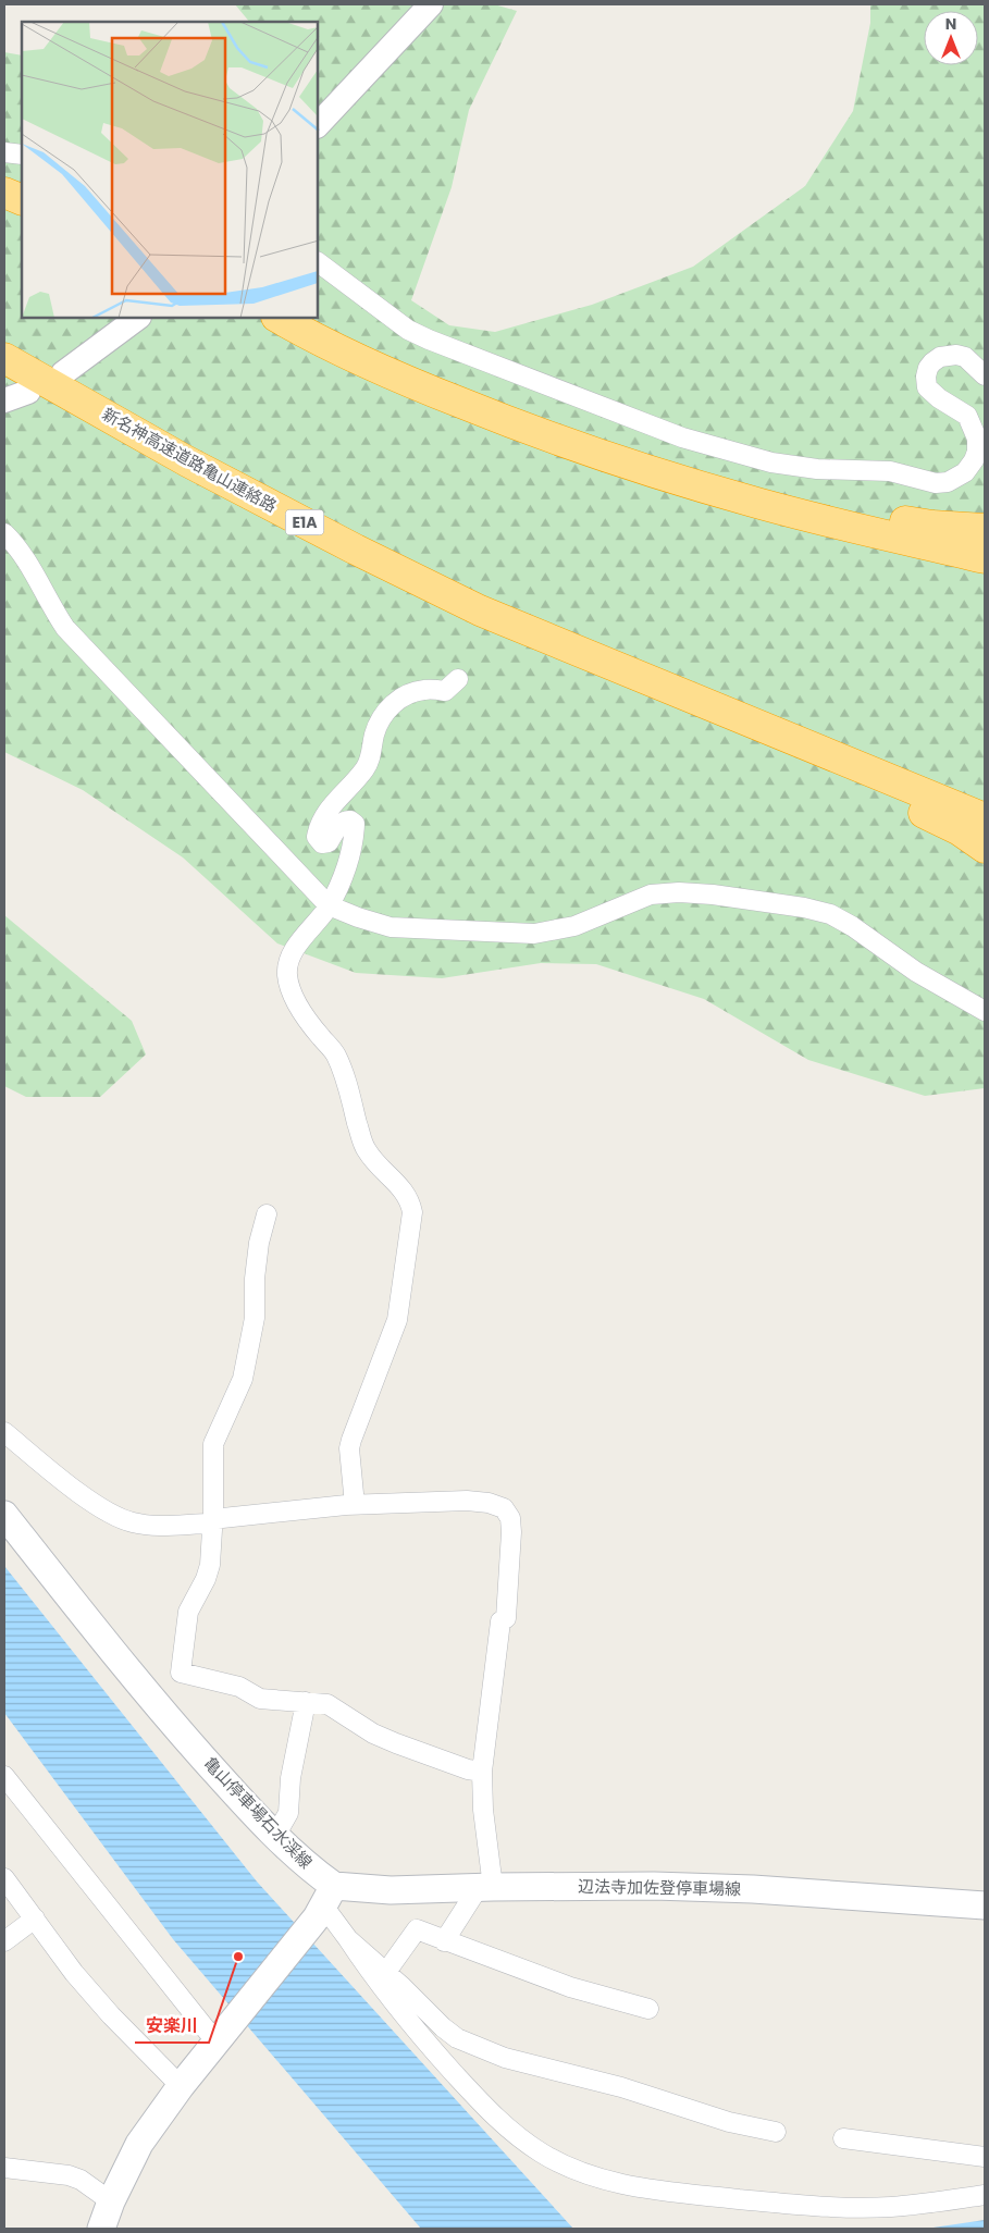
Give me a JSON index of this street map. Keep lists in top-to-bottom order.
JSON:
{
  "streets": {
    "highway": ["新名神高速道路亀山連絡路", "E1A"],
    "main road": ["亀山停車場石水渓線", "辺法寺加佐登停車場線"]
  },
  "crossings": [
    ["亀山停車場石水渓線", "辺法寺加佐登停車場線"]
  ],
  "places": ["安楽川"],
  "north": "top"
}
